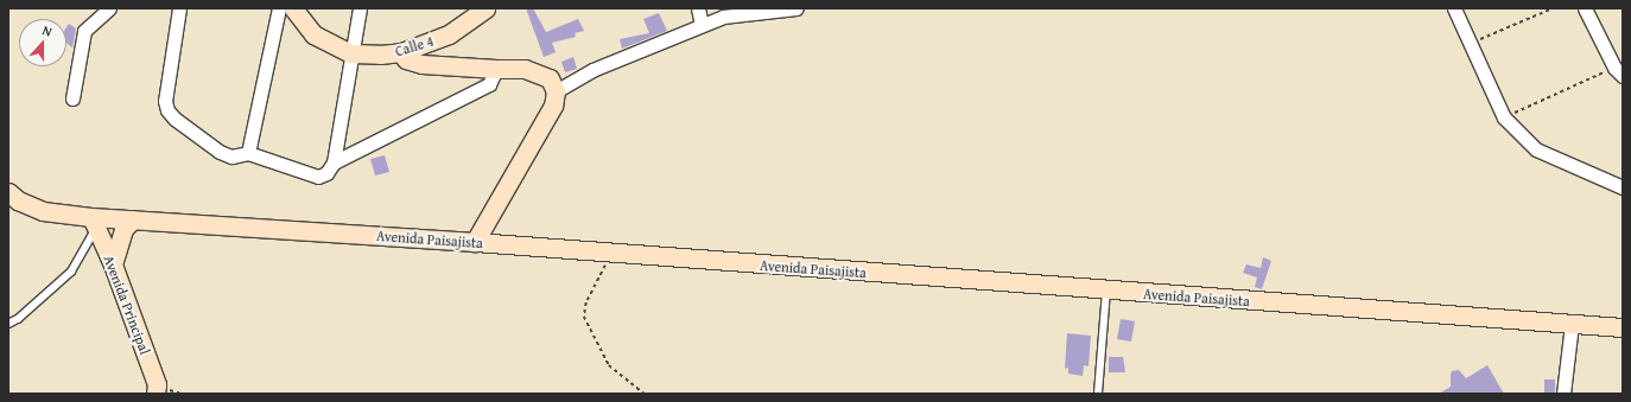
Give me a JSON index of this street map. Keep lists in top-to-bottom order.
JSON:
{
  "streets": {
    "main road": ["Calle 4", "Avenida Paisajista", "Avenida Principal"]
  },
  "crossings": [
    ["Avenida Paisajista", "Avenida Principal"]
  ],
  "north": "top"
}
